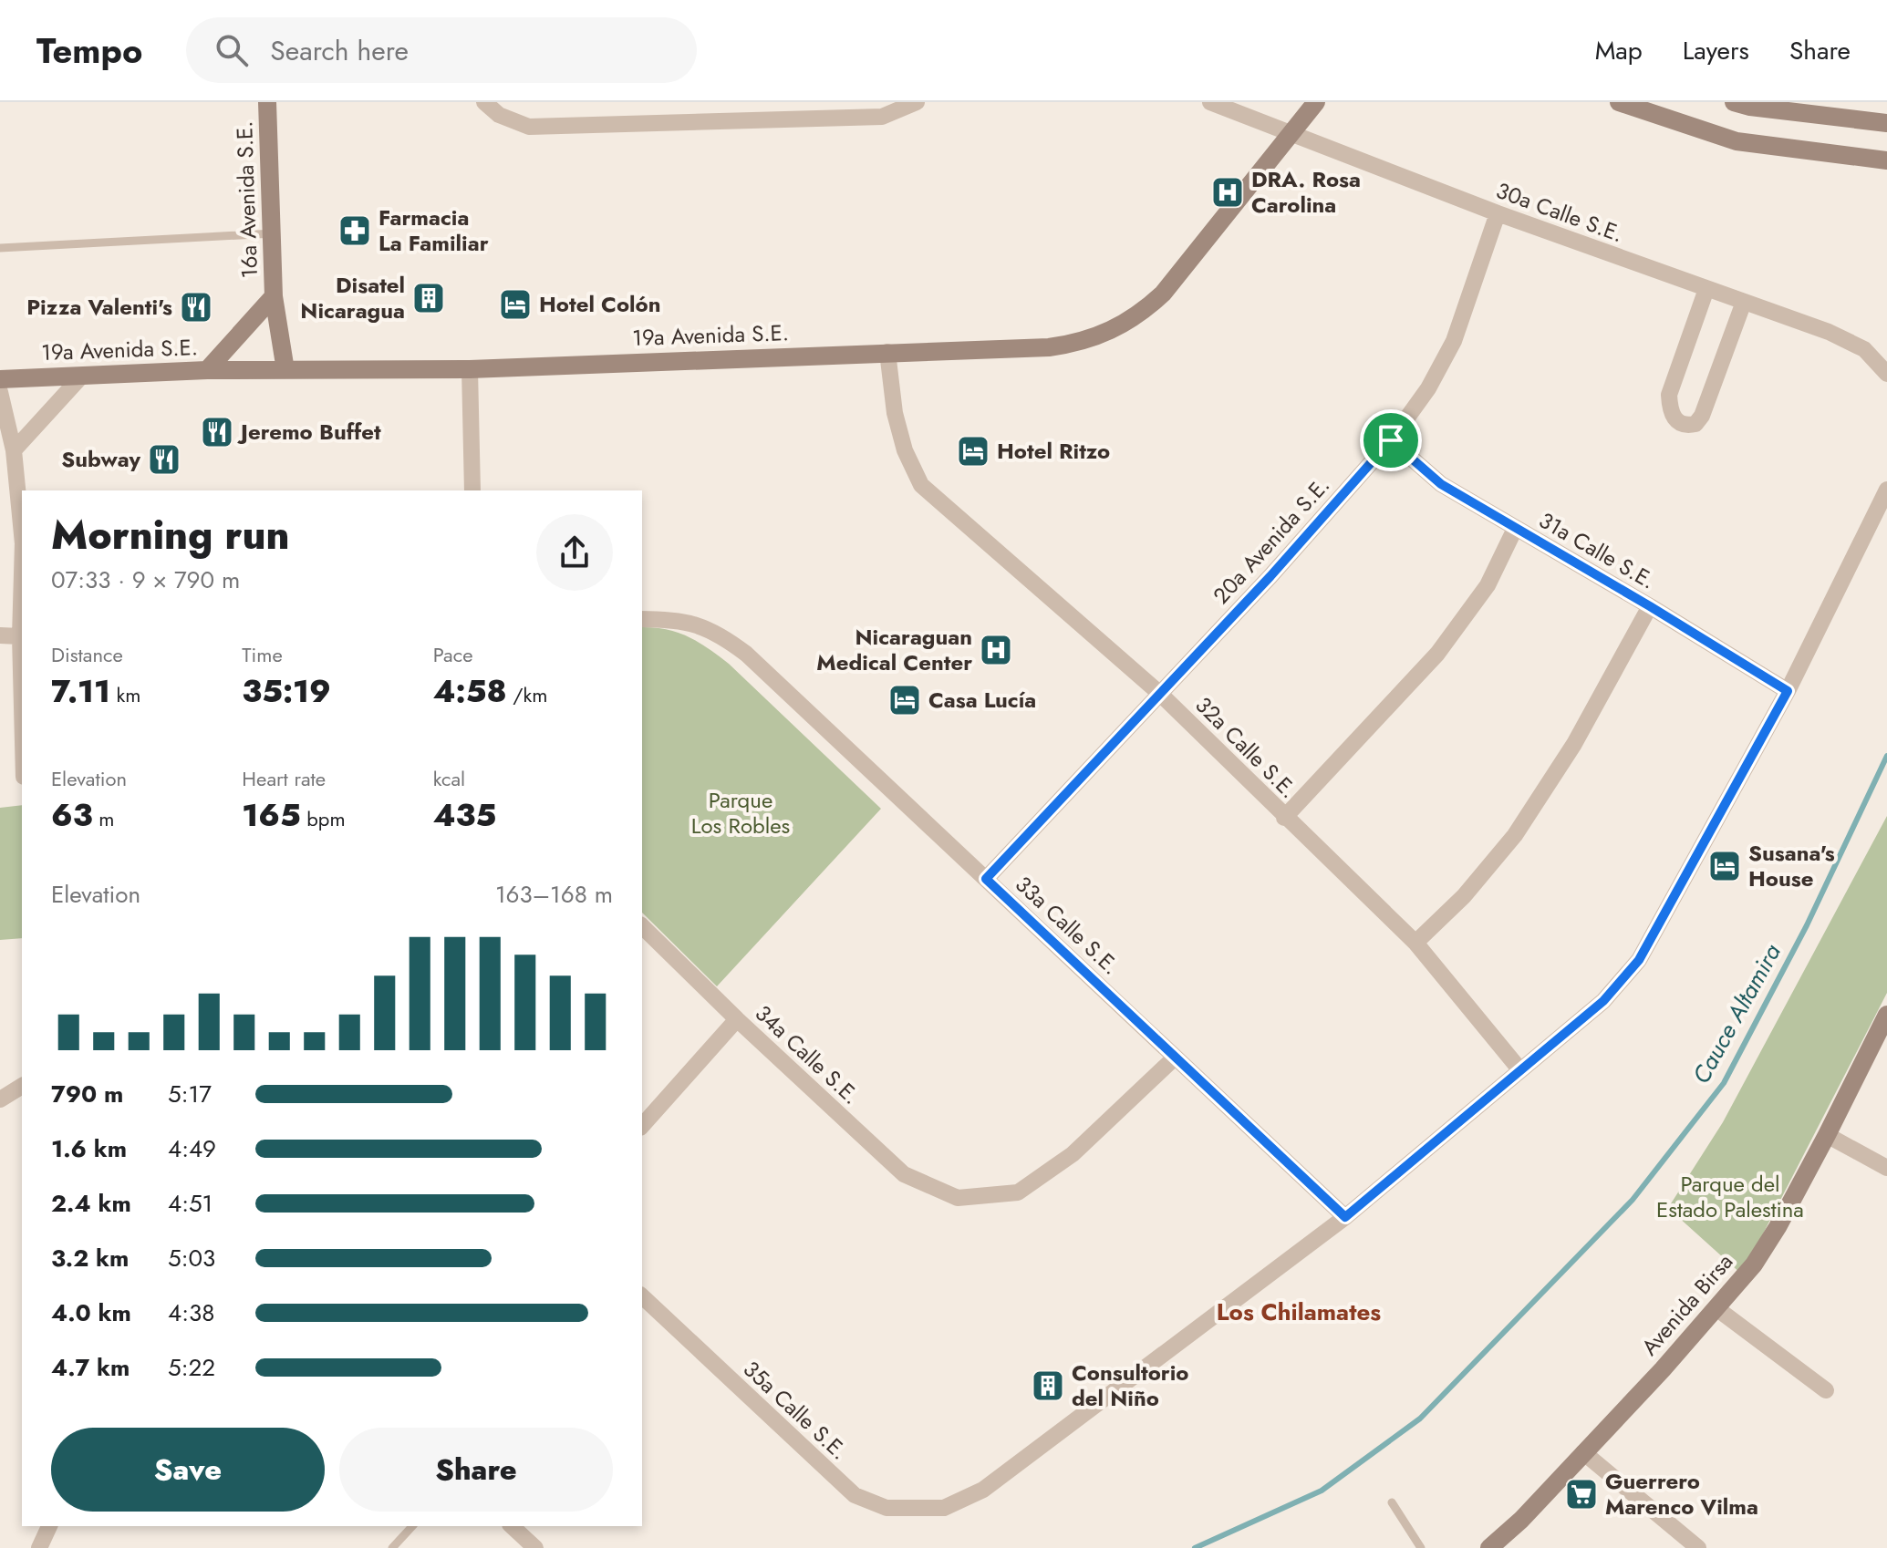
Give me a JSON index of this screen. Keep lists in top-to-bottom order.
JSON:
{
  "streets": {
    "street": [
      "16a Avenida S.E.",
      "30a Calle S.E.",
      "19a Avenida S.E.",
      "20a Avenida S.E.",
      "31a Calle S.E.",
      "32a Calle S.E.",
      "33a Calle S.E.",
      "34a Calle S.E.",
      "Avenida Birsa",
      "35a Calle S.E."
    ]
  },
  "crossings": [
    ["16a Avenida S.E.", "19a Avenida S.E."],
    ["30a Calle S.E.", "19a Avenida S.E."],
    ["30a Calle S.E.", "20a Avenida S.E."],
    ["19a Avenida S.E.", "32a Calle S.E."],
    ["20a Avenida S.E.", "31a Calle S.E."],
    ["20a Avenida S.E.", "32a Calle S.E."],
    ["20a Avenida S.E.", "33a Calle S.E."],
    ["33a Calle S.E.", "34a Calle S.E."],
    ["33a Calle S.E.", "35a Calle S.E."]
  ],
  "districts": ["Los Chilamates"],
  "water": ["Cauce Altamira"],
  "parks": ["Parque Los Robles", "Parque del Estado Palestina"],
  "places": {
    "hospital": ["DRA. Rosa Carolina", "Nicaraguan Medical Center"],
    "pharmacy": ["Farmacia La Familiar"],
    "building": ["Disatel Nicaragua", "Consultorio del Niño"],
    "hotel": [
      "Hotel Colón",
      "Hotel Ritzo",
      "Casa Lucía",
      "Susana's House"
    ],
    "restaurant": ["Pizza Valenti's", "Jeremo Buffet", "Subway"],
    "supermarket": ["Guerrero Marenco Vilma"]
  },
  "page": {
    "header": "Tempo",
    "search": "Search here",
    "nav": ["Map", "Layers", "Share"],
    "heading": ["Morning run", "07:33 · 9 × 790 m"],
    "stats": [
      ["Distance", "7.11 km"],
      ["Time", "35:19"],
      ["Pace", "4:58 /km"],
      ["Elevation", "63 m"],
      ["Heart rate", "165 bpm"],
      ["kcal", "435"]
    ],
    "chart": ["Elevation", "163–168 m"],
    "list": [
      {
        "name": "790 m",
        "note": "5:17"
      },
      {
        "name": "1.6 km",
        "note": "4:49"
      },
      {
        "name": "2.4 km",
        "note": "4:51"
      },
      {
        "name": "3.2 km",
        "note": "5:03"
      },
      {
        "name": "4.0 km",
        "note": "4:38"
      },
      {
        "name": "4.7 km",
        "note": "5:22"
      }
    ],
    "buttons": ["Save", "Share"]
  }
}
